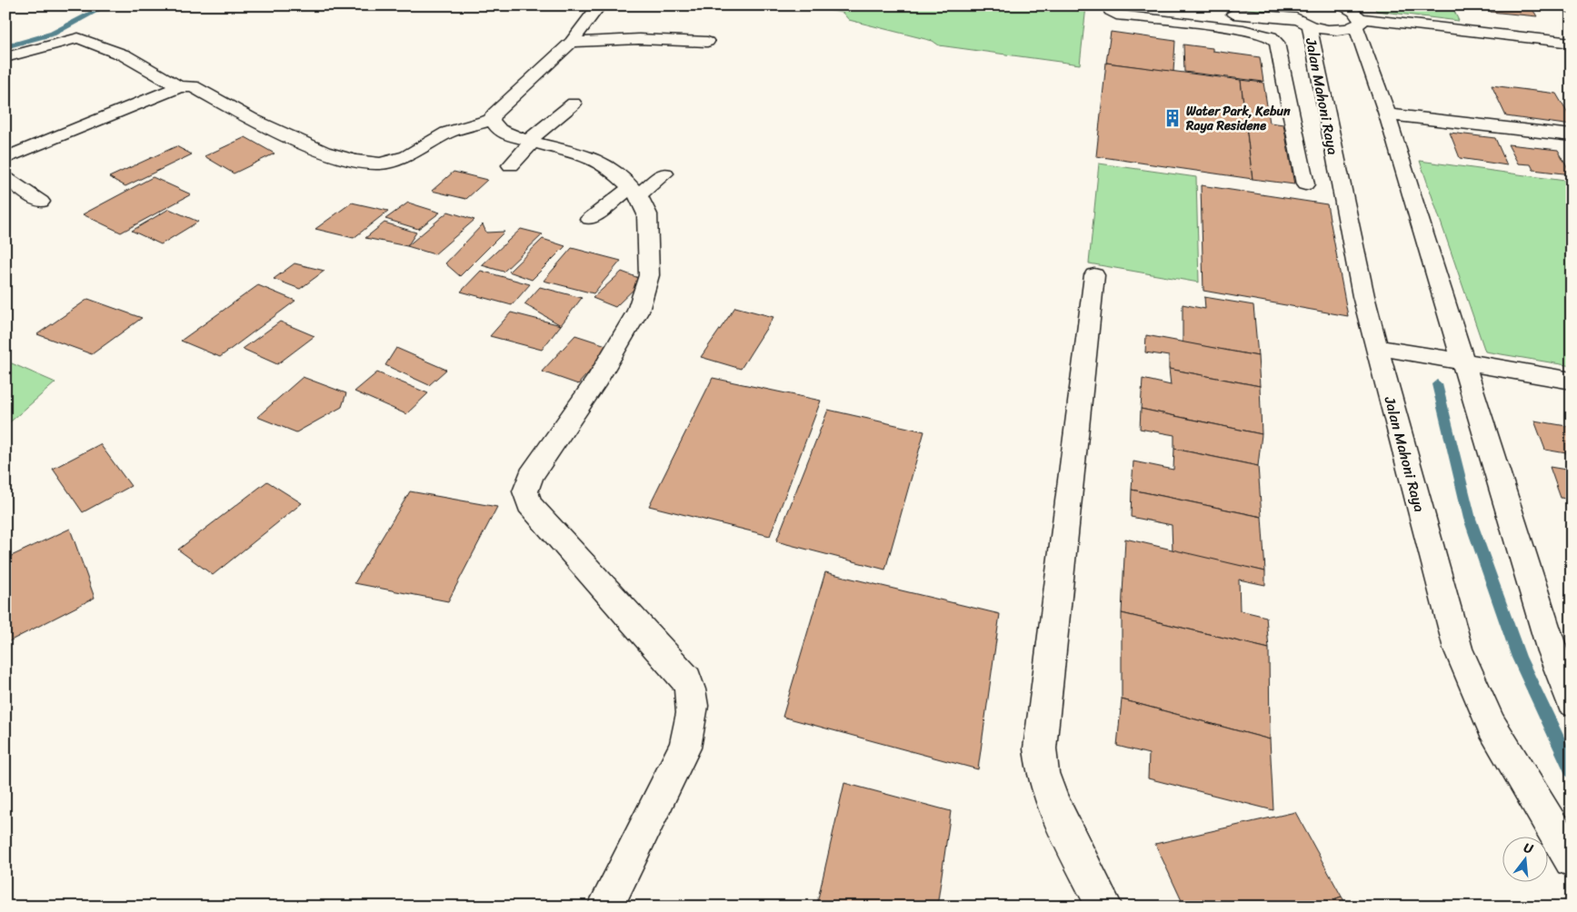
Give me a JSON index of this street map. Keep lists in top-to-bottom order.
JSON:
{
  "streets": {
    "street": ["Jalan Mahoni Raya"]
  },
  "places": {
    "building": ["Water Park, Kebun Raya Residene"]
  },
  "north": "top"
}
